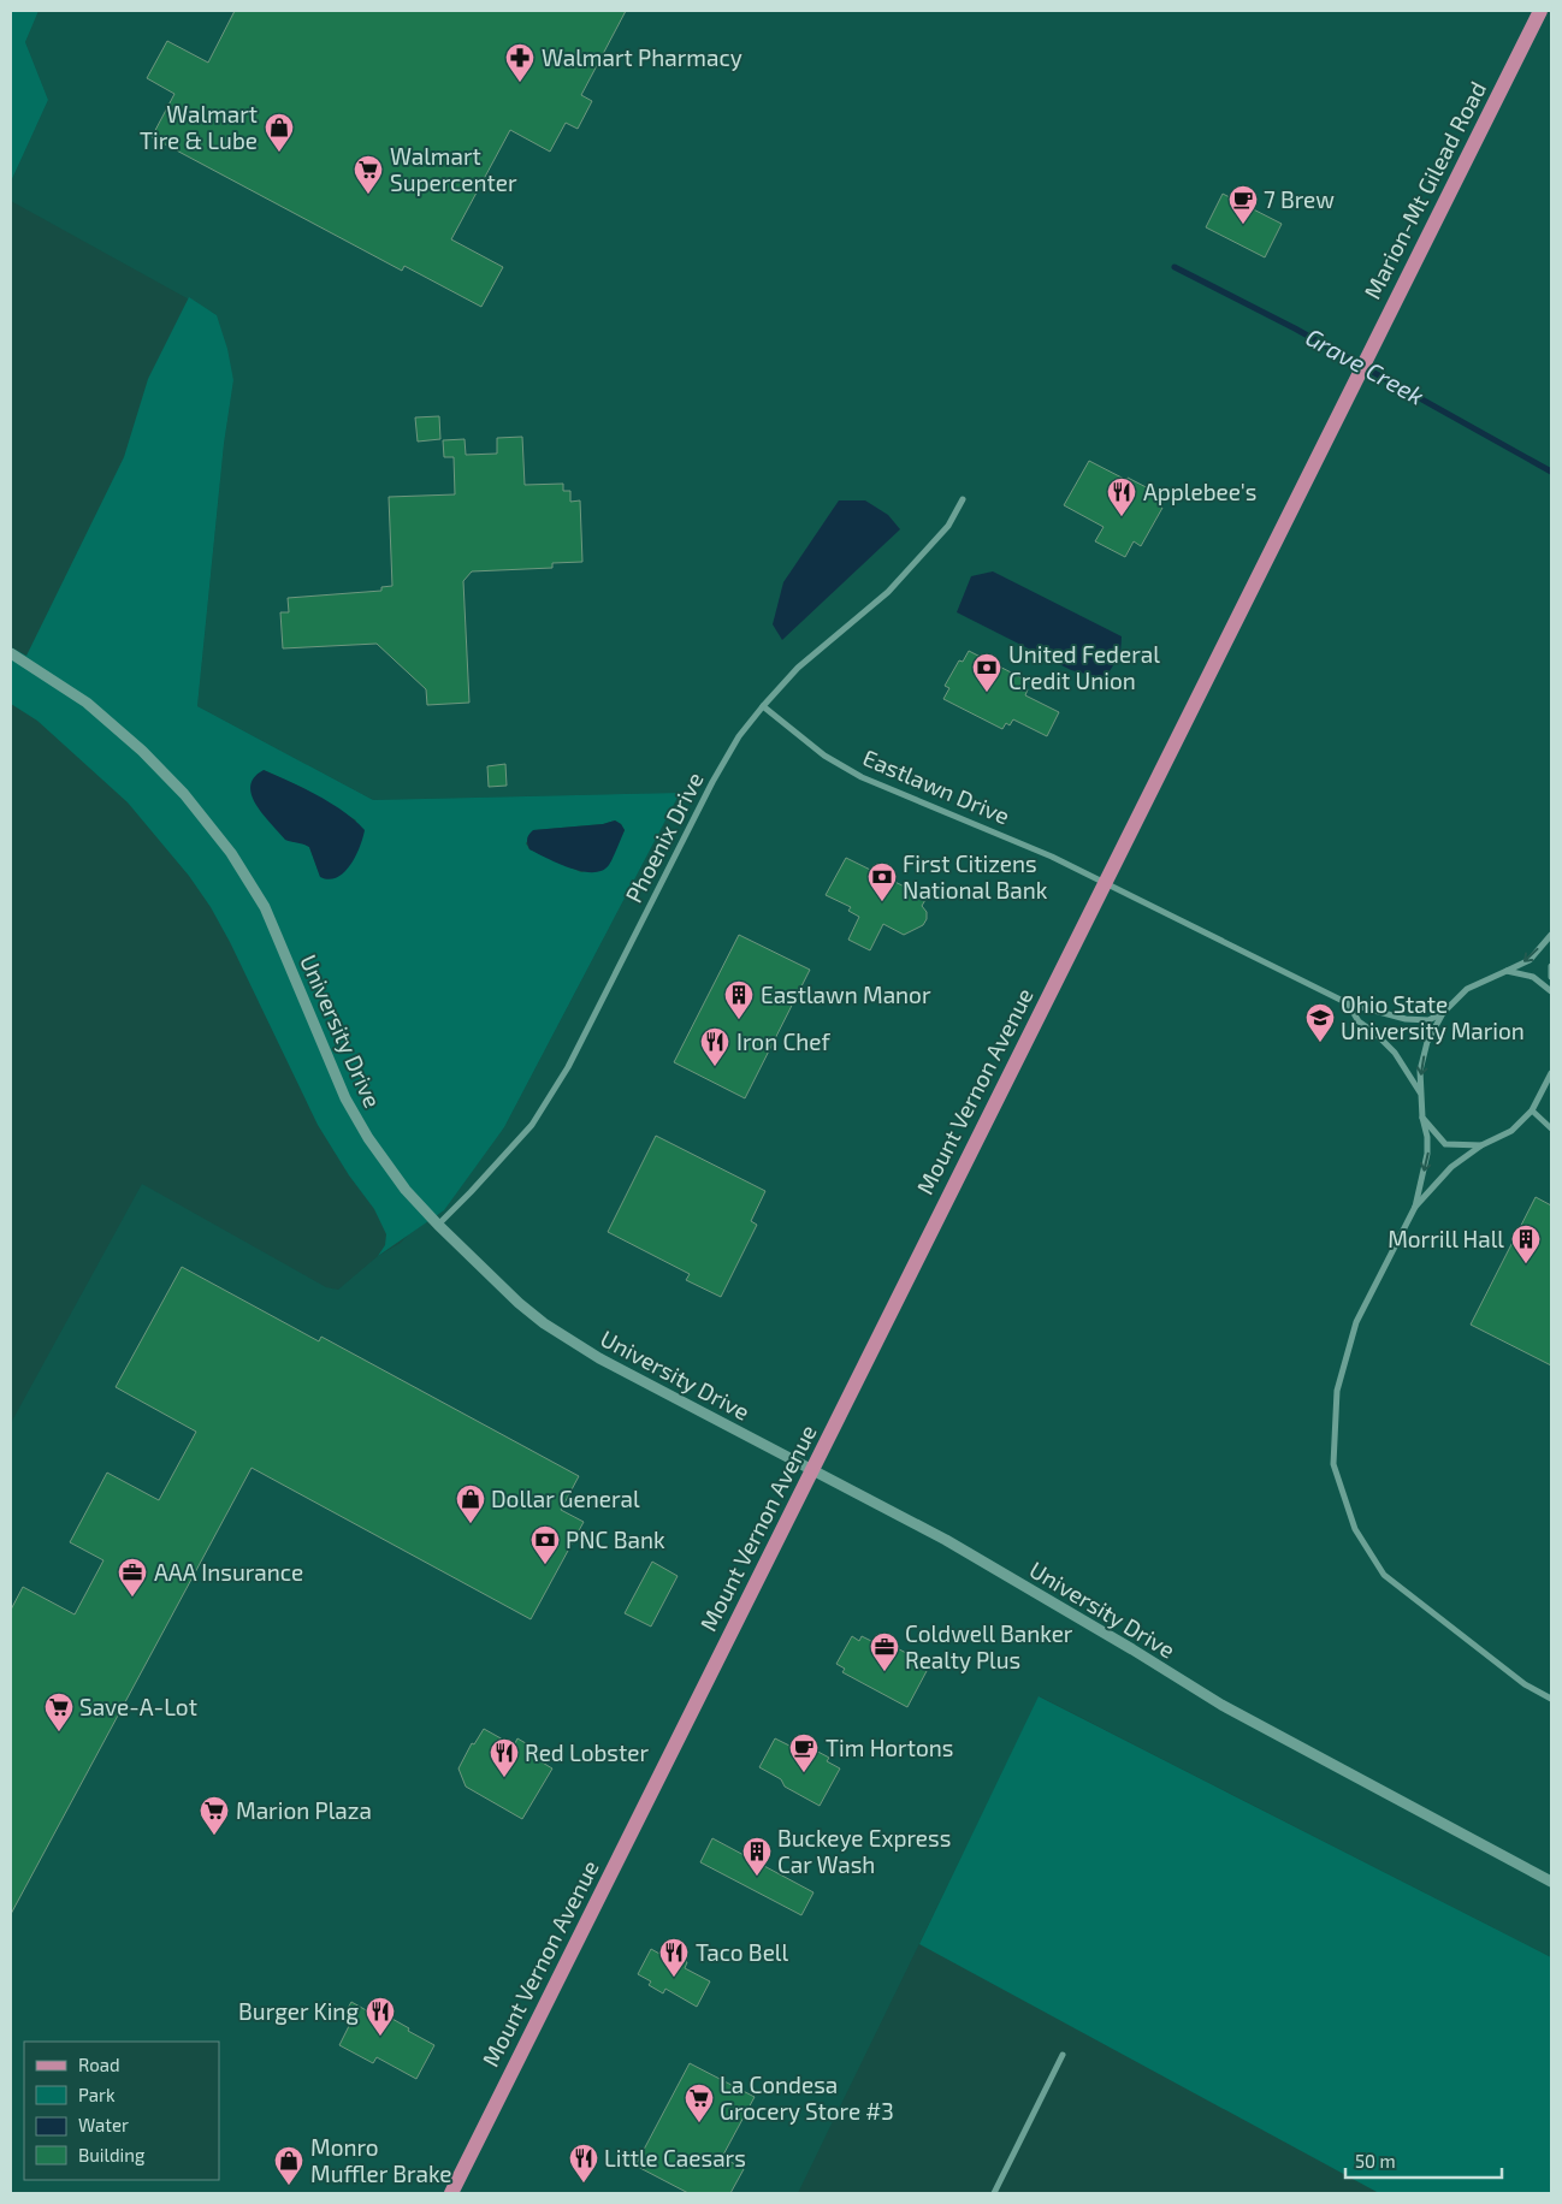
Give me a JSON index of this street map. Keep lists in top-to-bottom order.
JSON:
{
  "streets": {
    "main road": ["Marion-Mt Gilead Road", "Mount Vernon Avenue"],
    "street": ["Eastlawn Drive", "Phoenix Drive", "University Drive"]
  },
  "crossings": [
    ["Marion-Mt Gilead Road", "Mount Vernon Avenue"],
    ["Eastlawn Drive", "Phoenix Drive"],
    ["Eastlawn Drive", "Mount Vernon Avenue"],
    ["Phoenix Drive", "University Drive"],
    ["University Drive", "Mount Vernon Avenue"]
  ],
  "water": ["Grave Creek"],
  "places": {
    "pharmacy": ["Walmart Pharmacy"],
    "shop": ["Walmart Tire & Lube", "Dollar General", "Monro Muffler Brake"],
    "supermarket": [
      "Walmart Supercenter",
      "Save-A-Lot",
      "Marion Plaza",
      "La Condesa Grocery Store #3"
    ],
    "cafe": ["7 Brew", "Tim Hortons"],
    "restaurant": [
      "Applebee's",
      "Iron Chef",
      "Red Lobster",
      "Taco Bell",
      "Burger King",
      "Little Caesars"
    ],
    "bank": ["United Federal Credit Union", "First Citizens National Bank", "PNC Bank"],
    "building": ["Eastlawn Manor", "Morrill Hall", "Buckeye Express Car Wash"],
    "school or university": ["Ohio State University Marion"],
    "office": ["AAA Insurance", "Coldwell Banker Realty Plus"]
  },
  "legend": [
    "Road",
    "Park",
    "Water",
    "Building"
  ],
  "scale_bar": "50 m"
}
